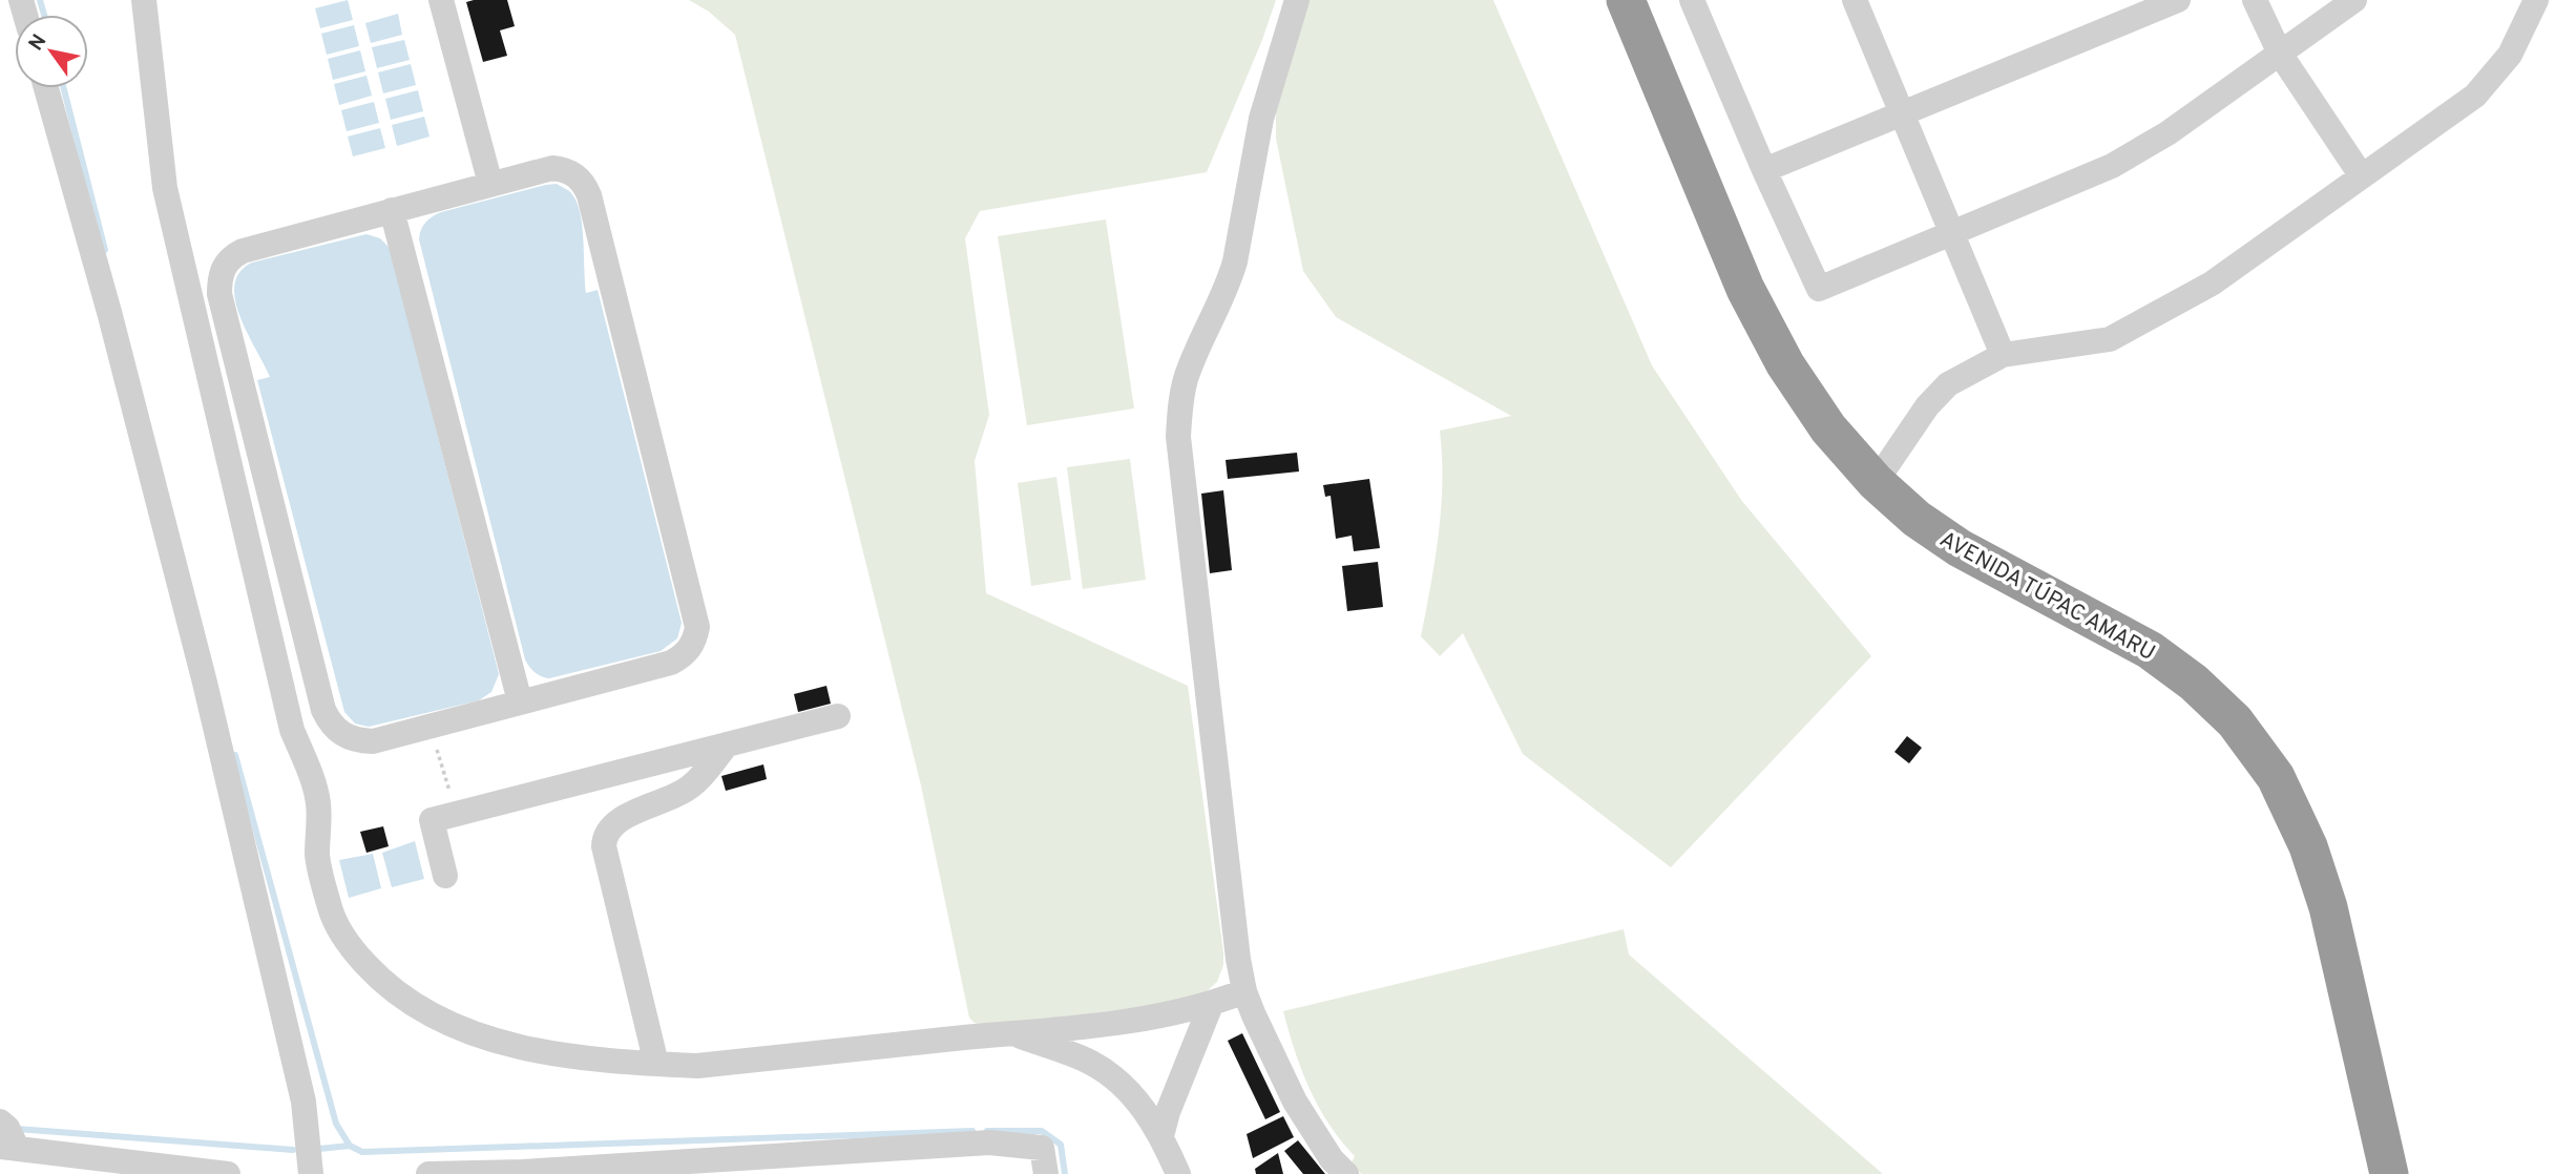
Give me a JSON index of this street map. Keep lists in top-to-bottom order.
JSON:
{
  "streets": {
    "highway": ["AVENIDA TÚPAC AMARU"]
  },
  "north": "top left"
}
